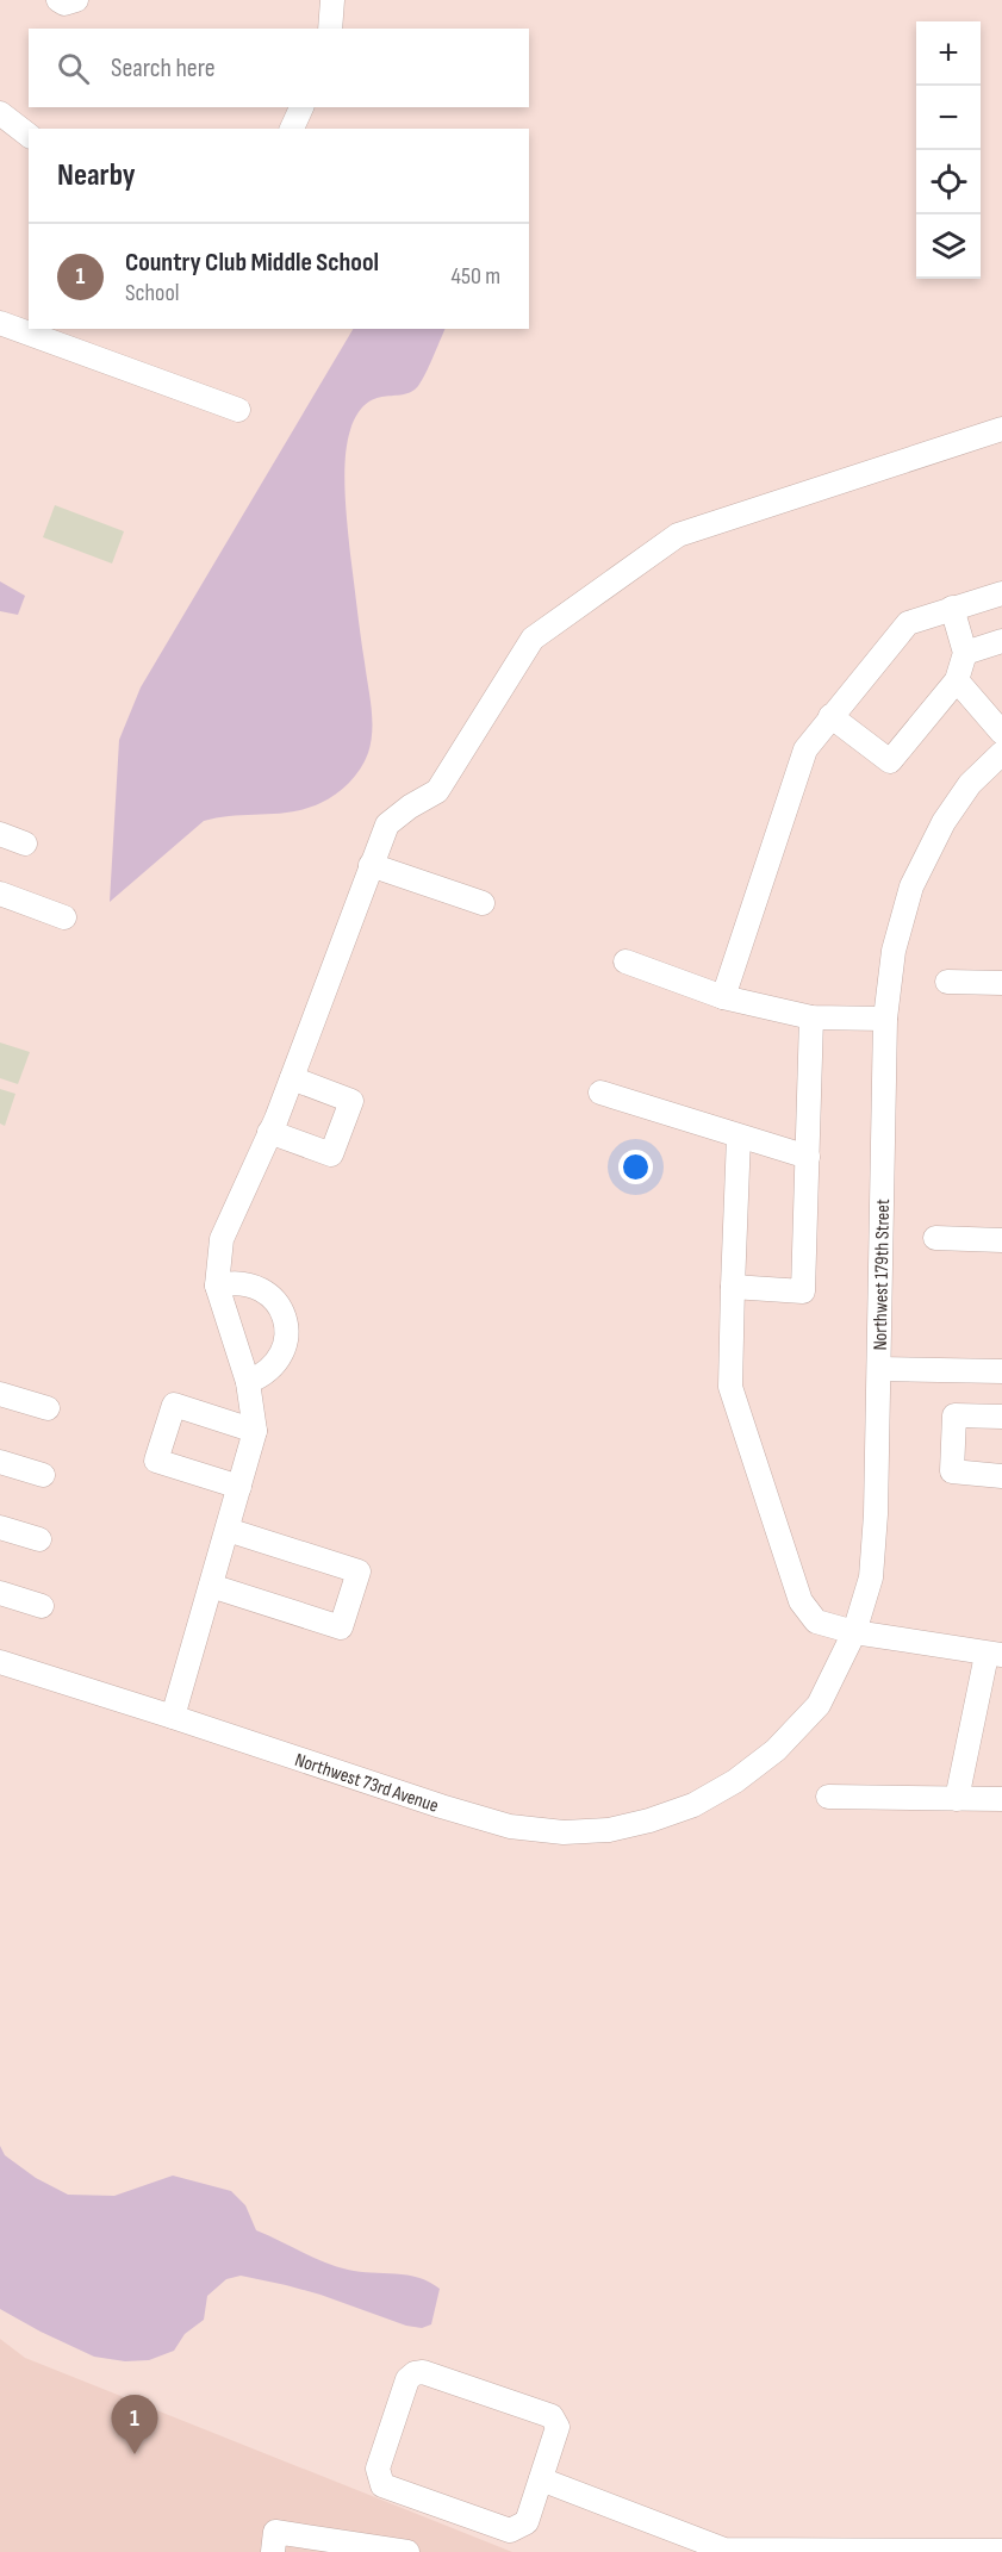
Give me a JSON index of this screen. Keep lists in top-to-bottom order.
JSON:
{
  "streets": {
    "street": ["Northwest 179th Street", "Northwest 73rd Avenue"]
  },
  "crossings": [
    ["Northwest 179th Street", "Northwest 73rd Avenue"]
  ],
  "page": {
    "map_buttons": ["+", "−"],
    "search": "Search here",
    "heading": "Nearby",
    "list": [
      {
        "mark": "1",
        "name": "Country Club Middle School",
        "note": "School",
        "value": "450 m"
      }
    ],
    "pins": "1"
  }
}
